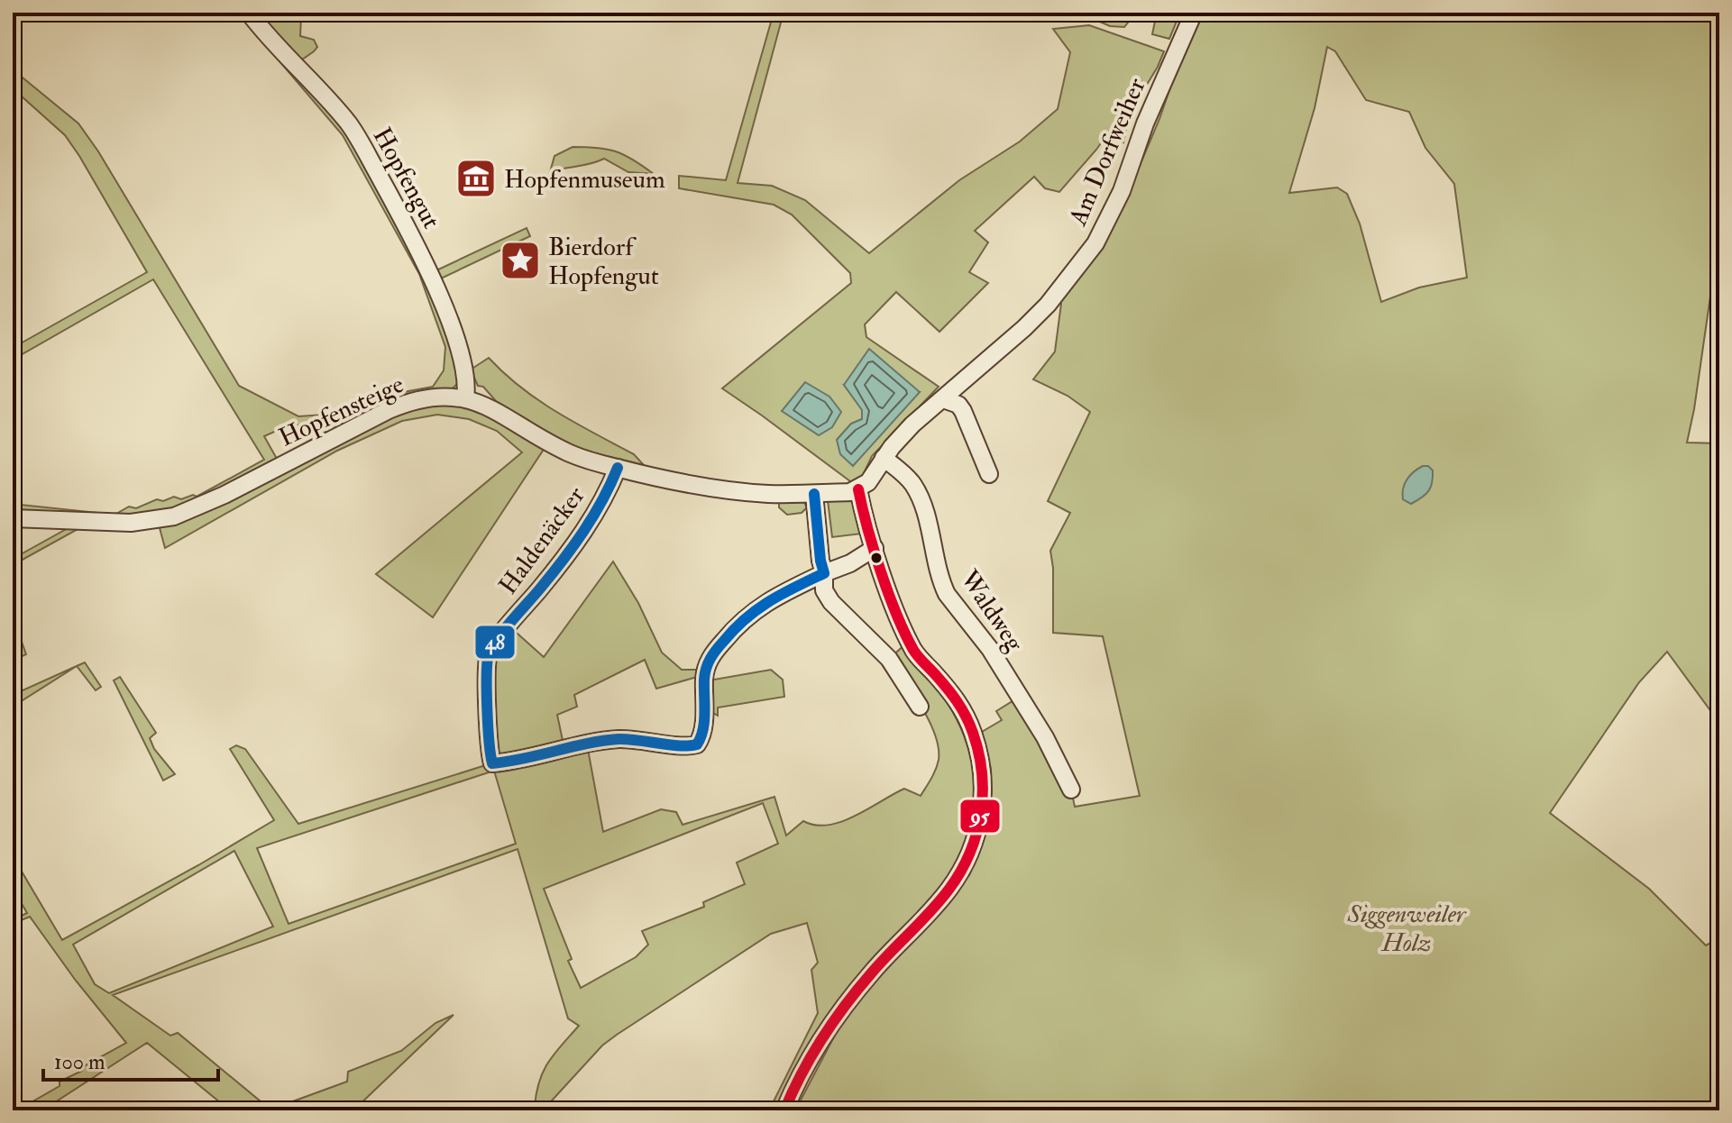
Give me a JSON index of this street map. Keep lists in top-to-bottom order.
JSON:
{
  "streets": {
    "street": [
      "Am Dorfweiher",
      "Hopfengut",
      "Hopfensteige",
      "Haldenäcker",
      "Waldweg"
    ]
  },
  "crossings": [
    ["Am Dorfweiher", "Hopfensteige"],
    ["Am Dorfweiher", "Waldweg"],
    ["Hopfengut", "Hopfensteige"],
    ["Hopfensteige", "Haldenäcker"]
  ],
  "parks": ["Siggenweiler Holz"],
  "places": {
    "museum": ["Hopfenmuseum"],
    "place": ["Bierdorf Hopfengut"]
  },
  "lines": ["transit line 48", "transit line 95"],
  "scale_bar": "100 m"
}
